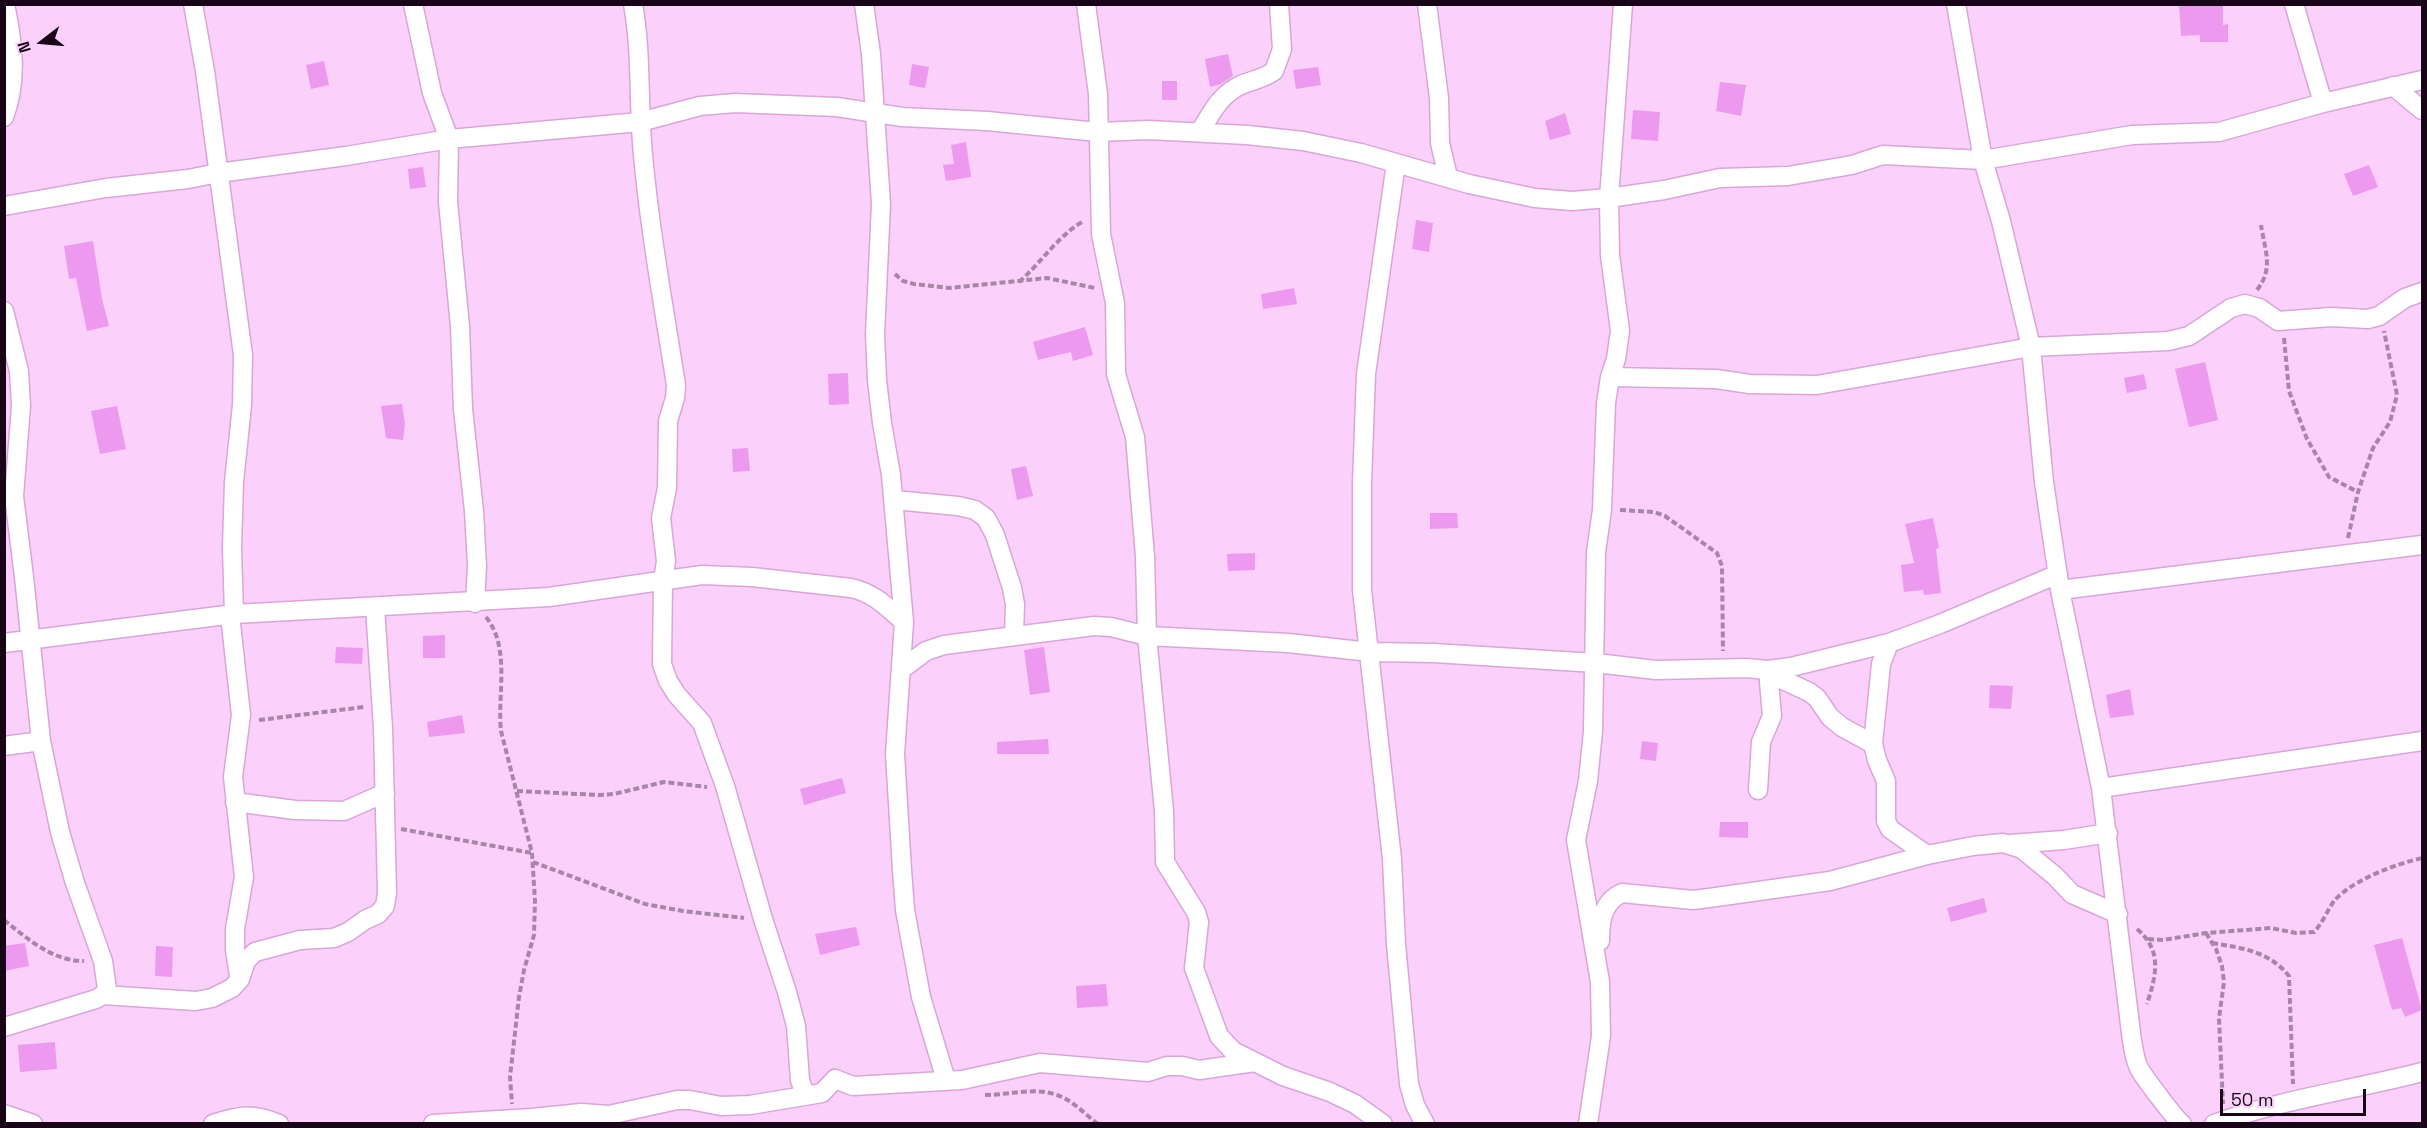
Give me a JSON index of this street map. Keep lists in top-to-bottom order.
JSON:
{
  "scale_bar": "50 m",
  "north": "left"
}
